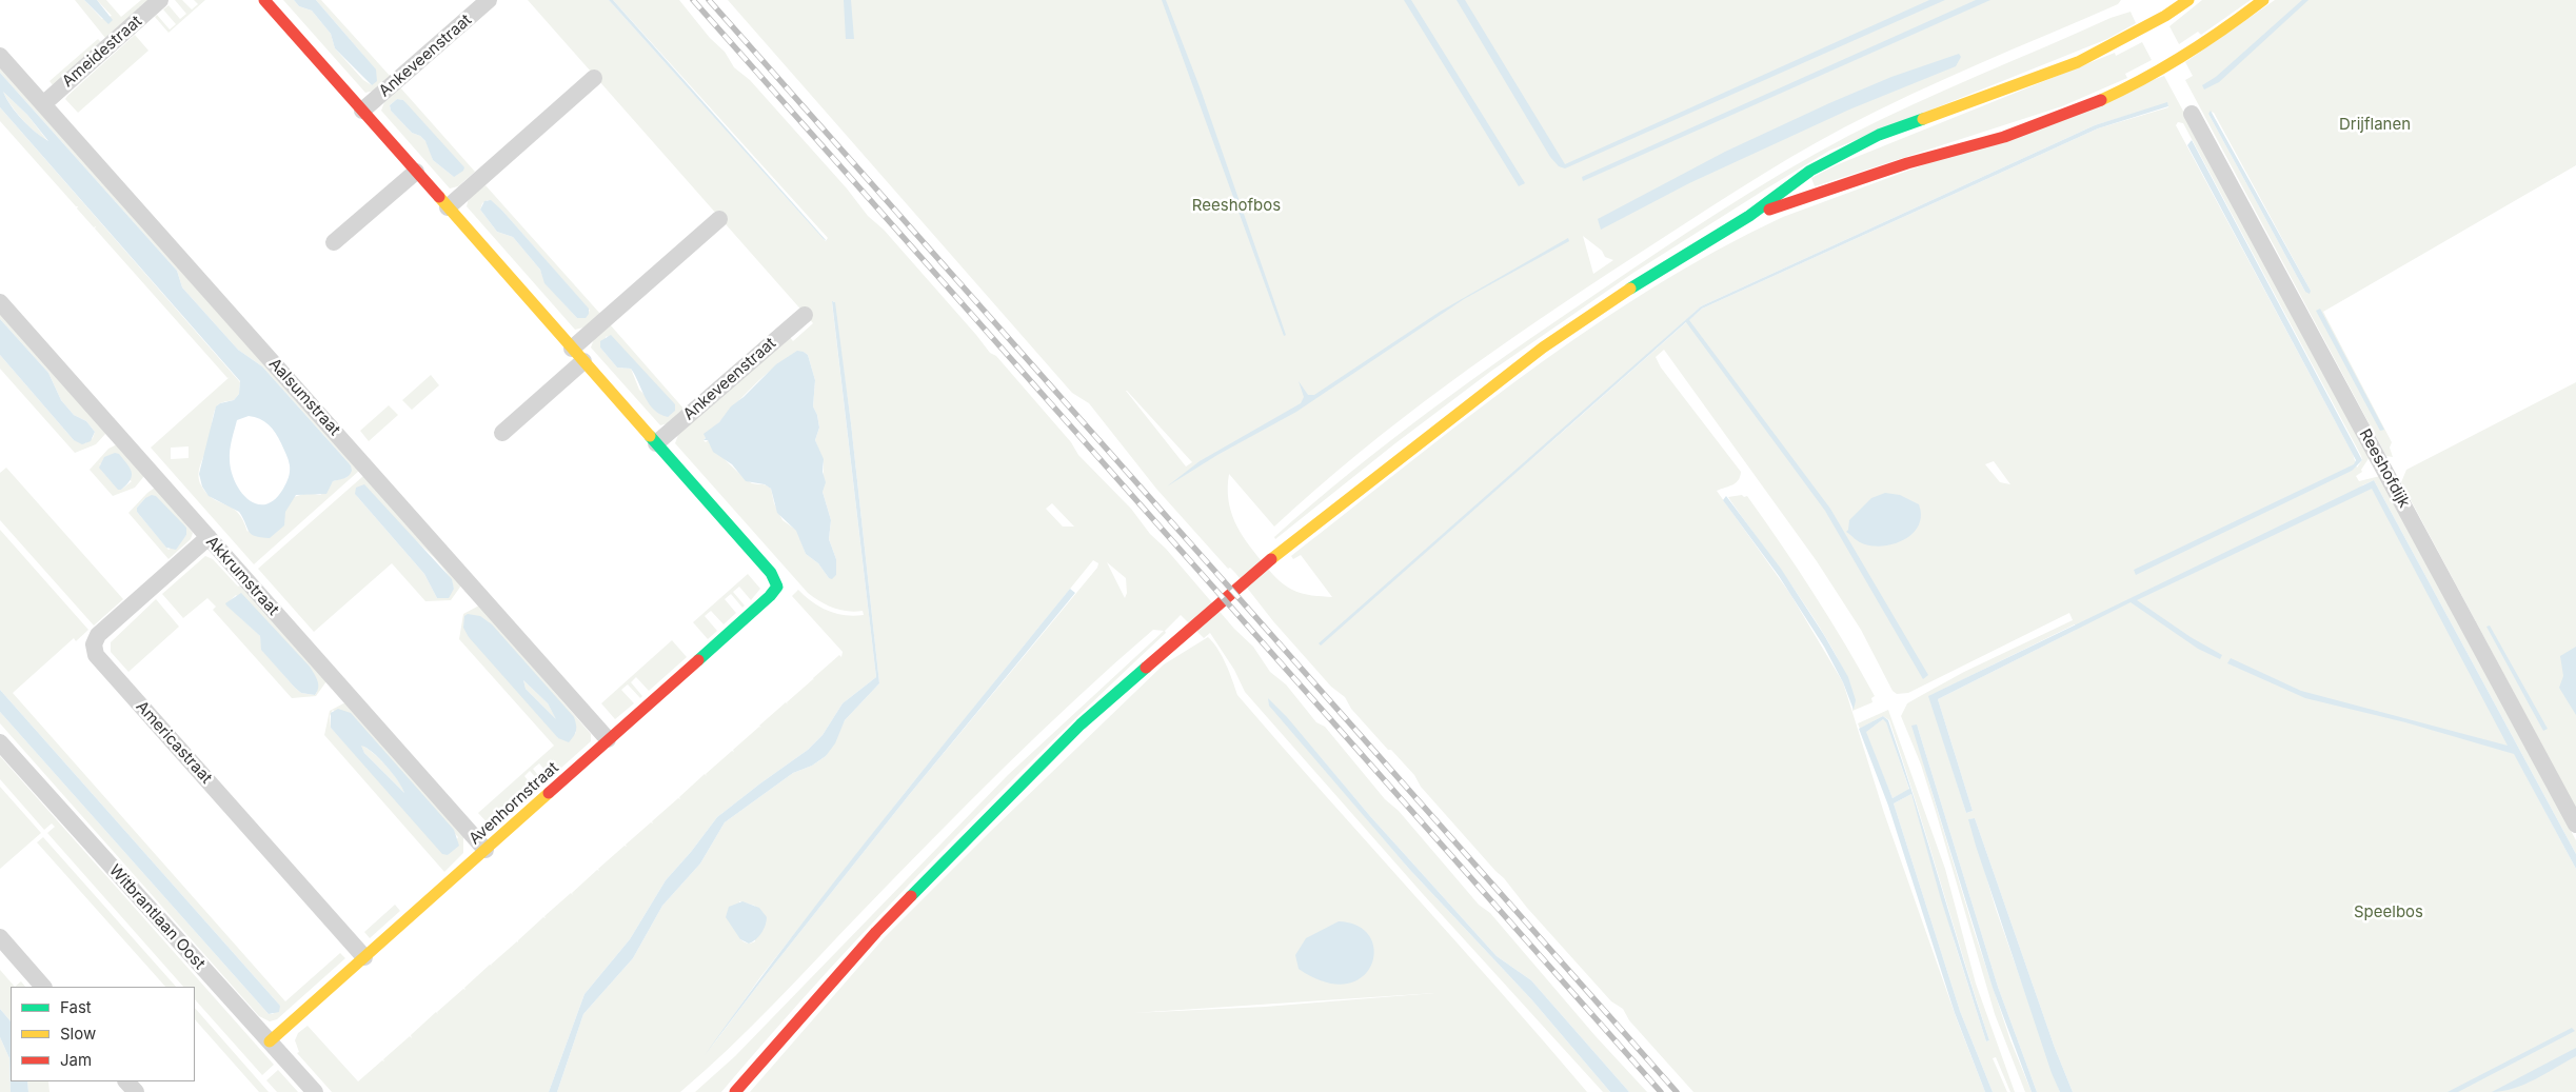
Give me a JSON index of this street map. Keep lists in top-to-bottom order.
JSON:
{
  "streets": {
    "main road": ["Avenhornstraat"],
    "street": [
      "Ameidestraat",
      "Ankeveenstraat",
      "Aalsumstraat",
      "Reeshofdijk",
      "Akkrumstraat",
      "Americastraat",
      "Witbrantlaan Oost"
    ]
  },
  "crossings": [
    ["Ameidestraat", "Aalsumstraat"],
    ["Ankeveenstraat", "Avenhornstraat"],
    ["Aalsumstraat", "Avenhornstraat"],
    ["Akkrumstraat", "Americastraat"],
    ["Akkrumstraat", "Avenhornstraat"],
    ["Americastraat", "Avenhornstraat"],
    ["Avenhornstraat", "Witbrantlaan Oost"]
  ],
  "parks": ["Drijflanen", "Reeshofbos", "Speelbos"],
  "legend": ["Fast", "Slow", "Jam"]
}
